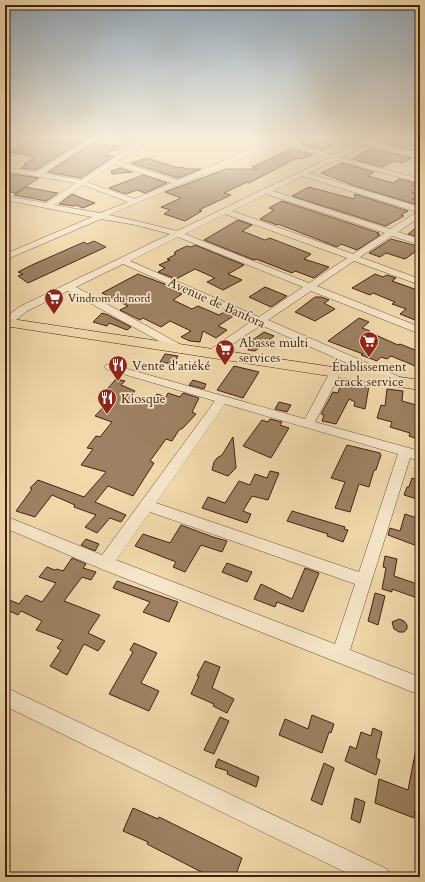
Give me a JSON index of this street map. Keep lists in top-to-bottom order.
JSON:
{
  "streets": {
    "main road": ["Avenue de Banfora"]
  },
  "places": {
    "supermarket": ["Vindrom du nord", "Établissement crack service", "Abasse multi services"],
    "restaurant": ["Vente d'atiéké", "Kiosque"]
  }
}
